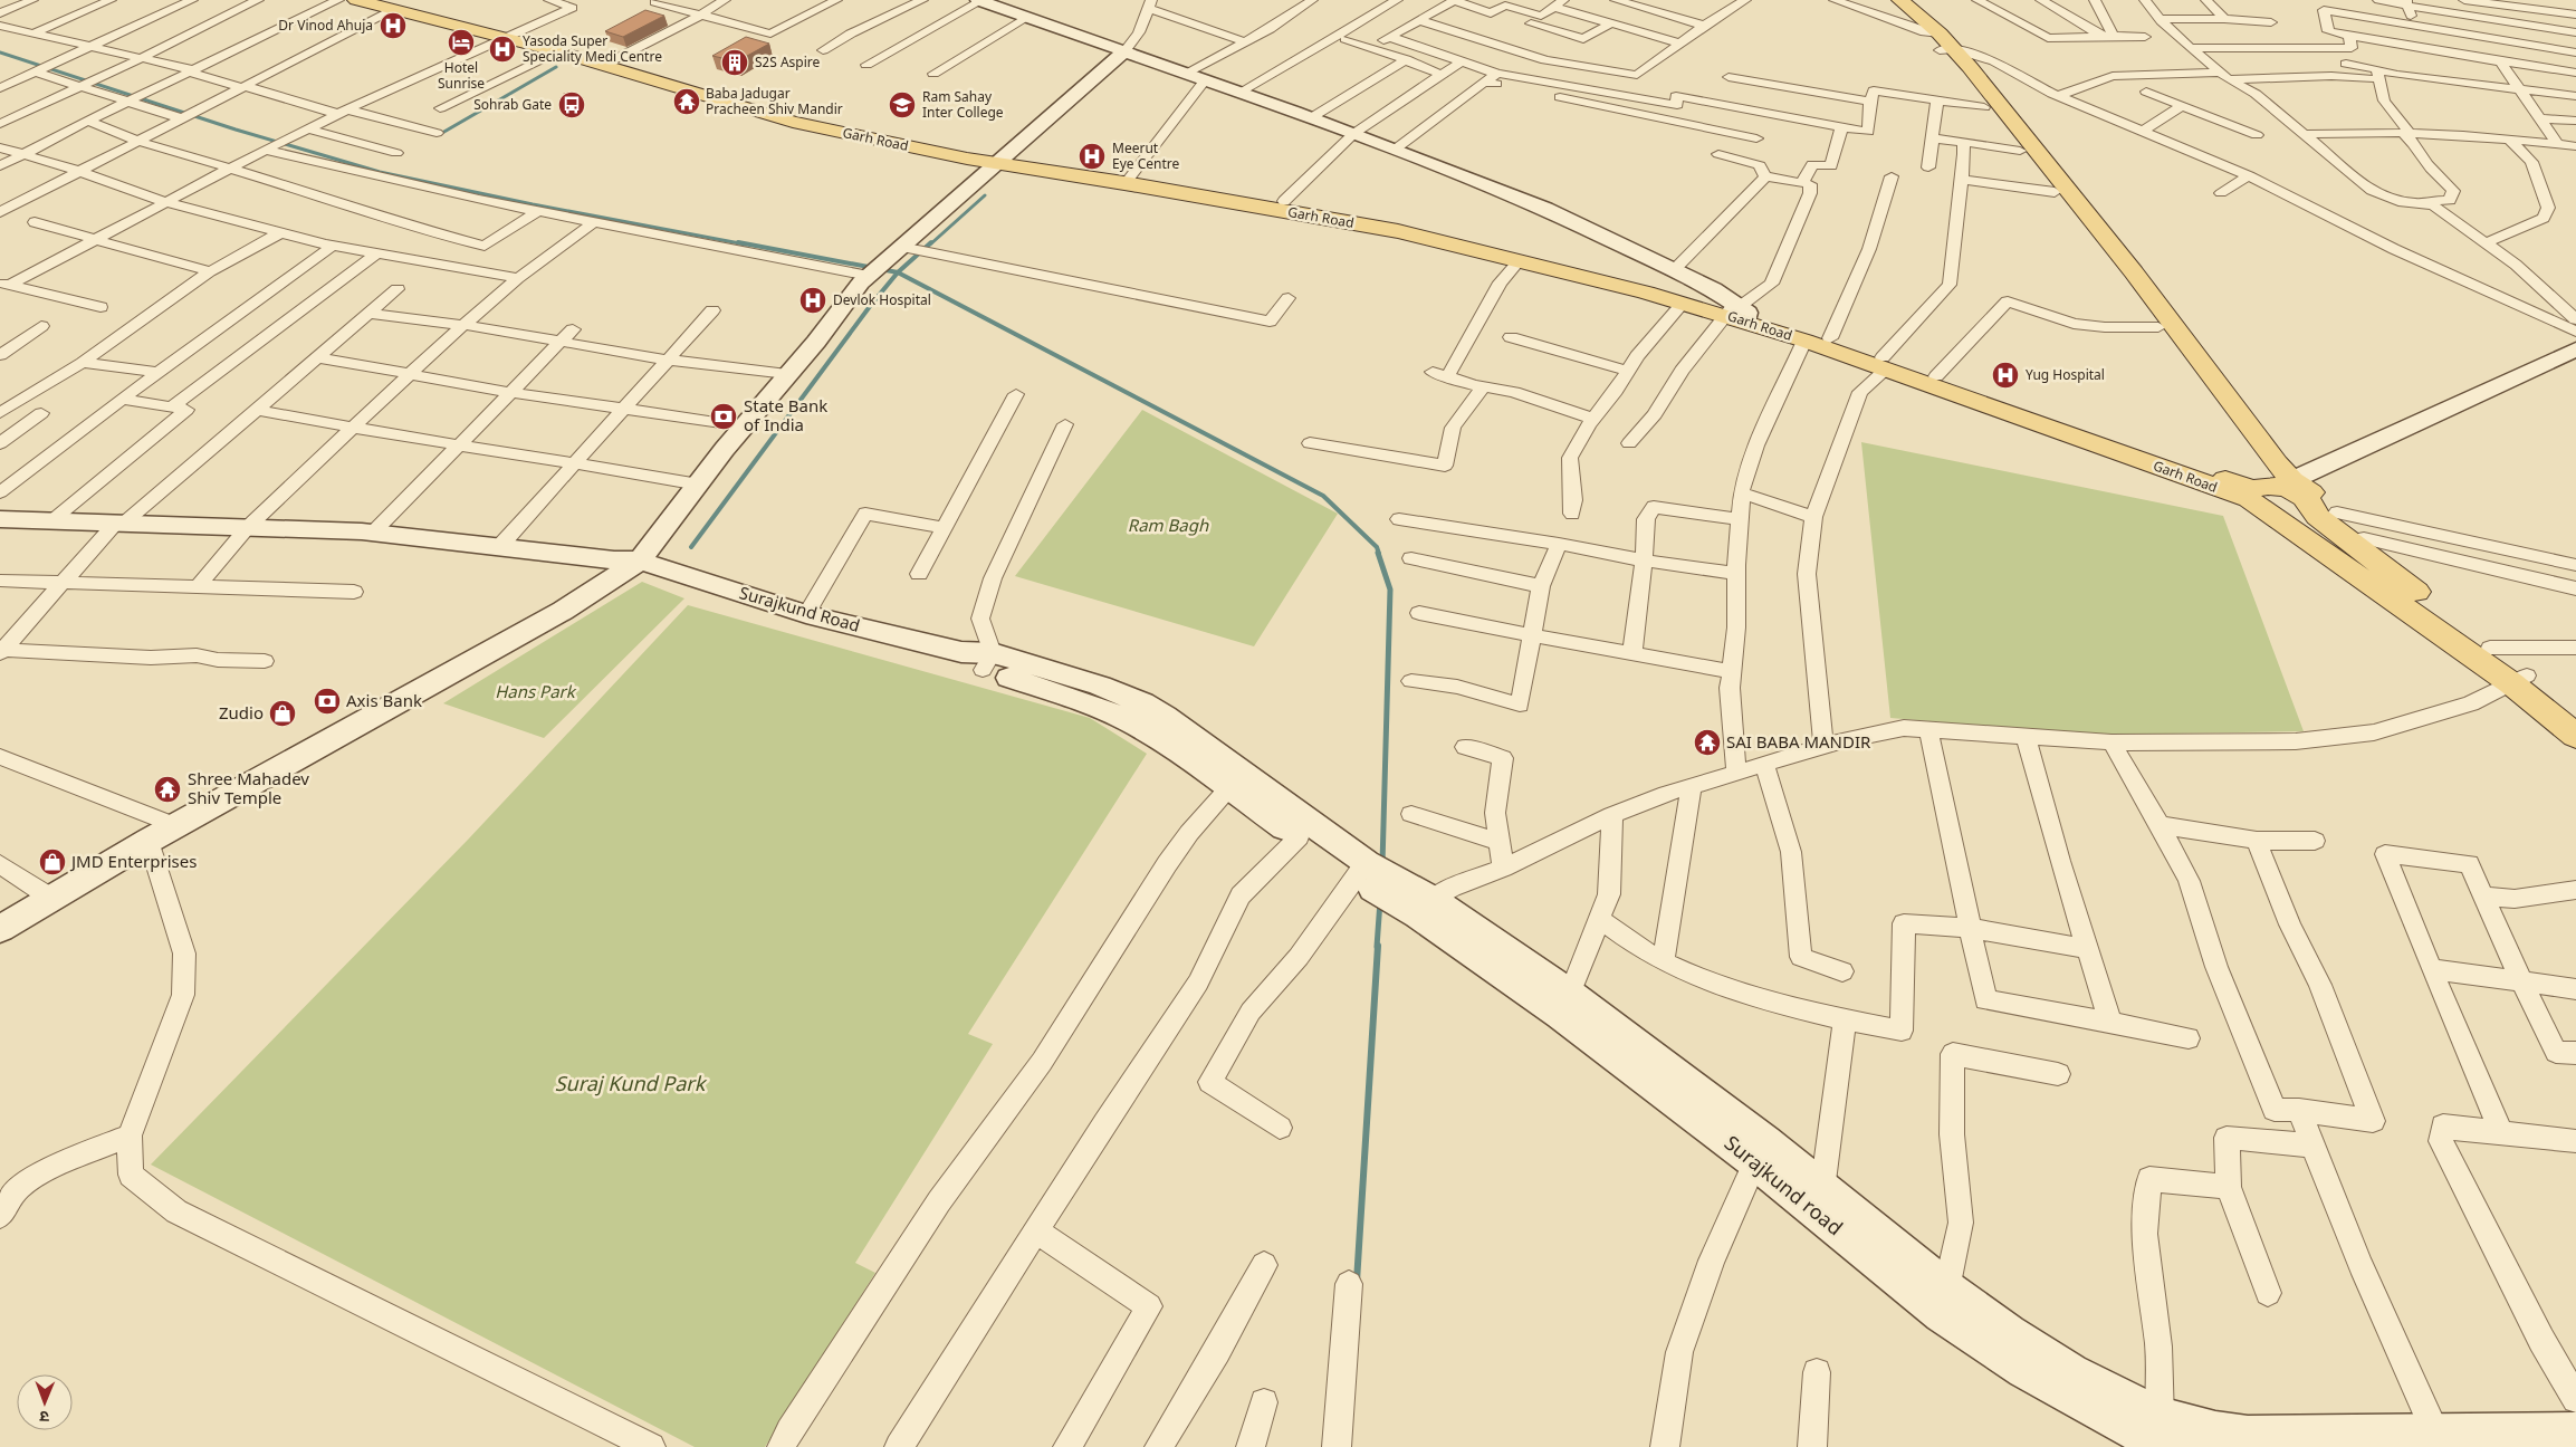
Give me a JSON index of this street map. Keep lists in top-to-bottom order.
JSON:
{
  "streets": {
    "main road": ["Garh Road"],
    "street": ["Surajkund Road", "Surajkund road"]
  },
  "parks": ["Ram Bagh", "Hans Park", "Suraj Kund Park"],
  "places": {
    "hospital": [
      "Dr Vinod Ahuja",
      "Yasoda Super Speciality Medi Centre",
      "Meerut Eye Centre",
      "Devlok Hospital",
      "Yug Hospital"
    ],
    "hotel": ["Hotel Sunrise"],
    "building": ["S2S Aspire"],
    "temple": ["Baba Jadugar Pracheen Shiv Mandir", "SAI BABA MANDIR", "Shree Mahadev Shiv Temple"],
    "bus stop": ["Sohrab Gate"],
    "school or university": ["Ram Sahay Inter College"],
    "bank": ["State Bank of India", "Axis Bank"],
    "shop": ["Zudio", "JMD Enterprises"]
  },
  "north": "bottom"
}
